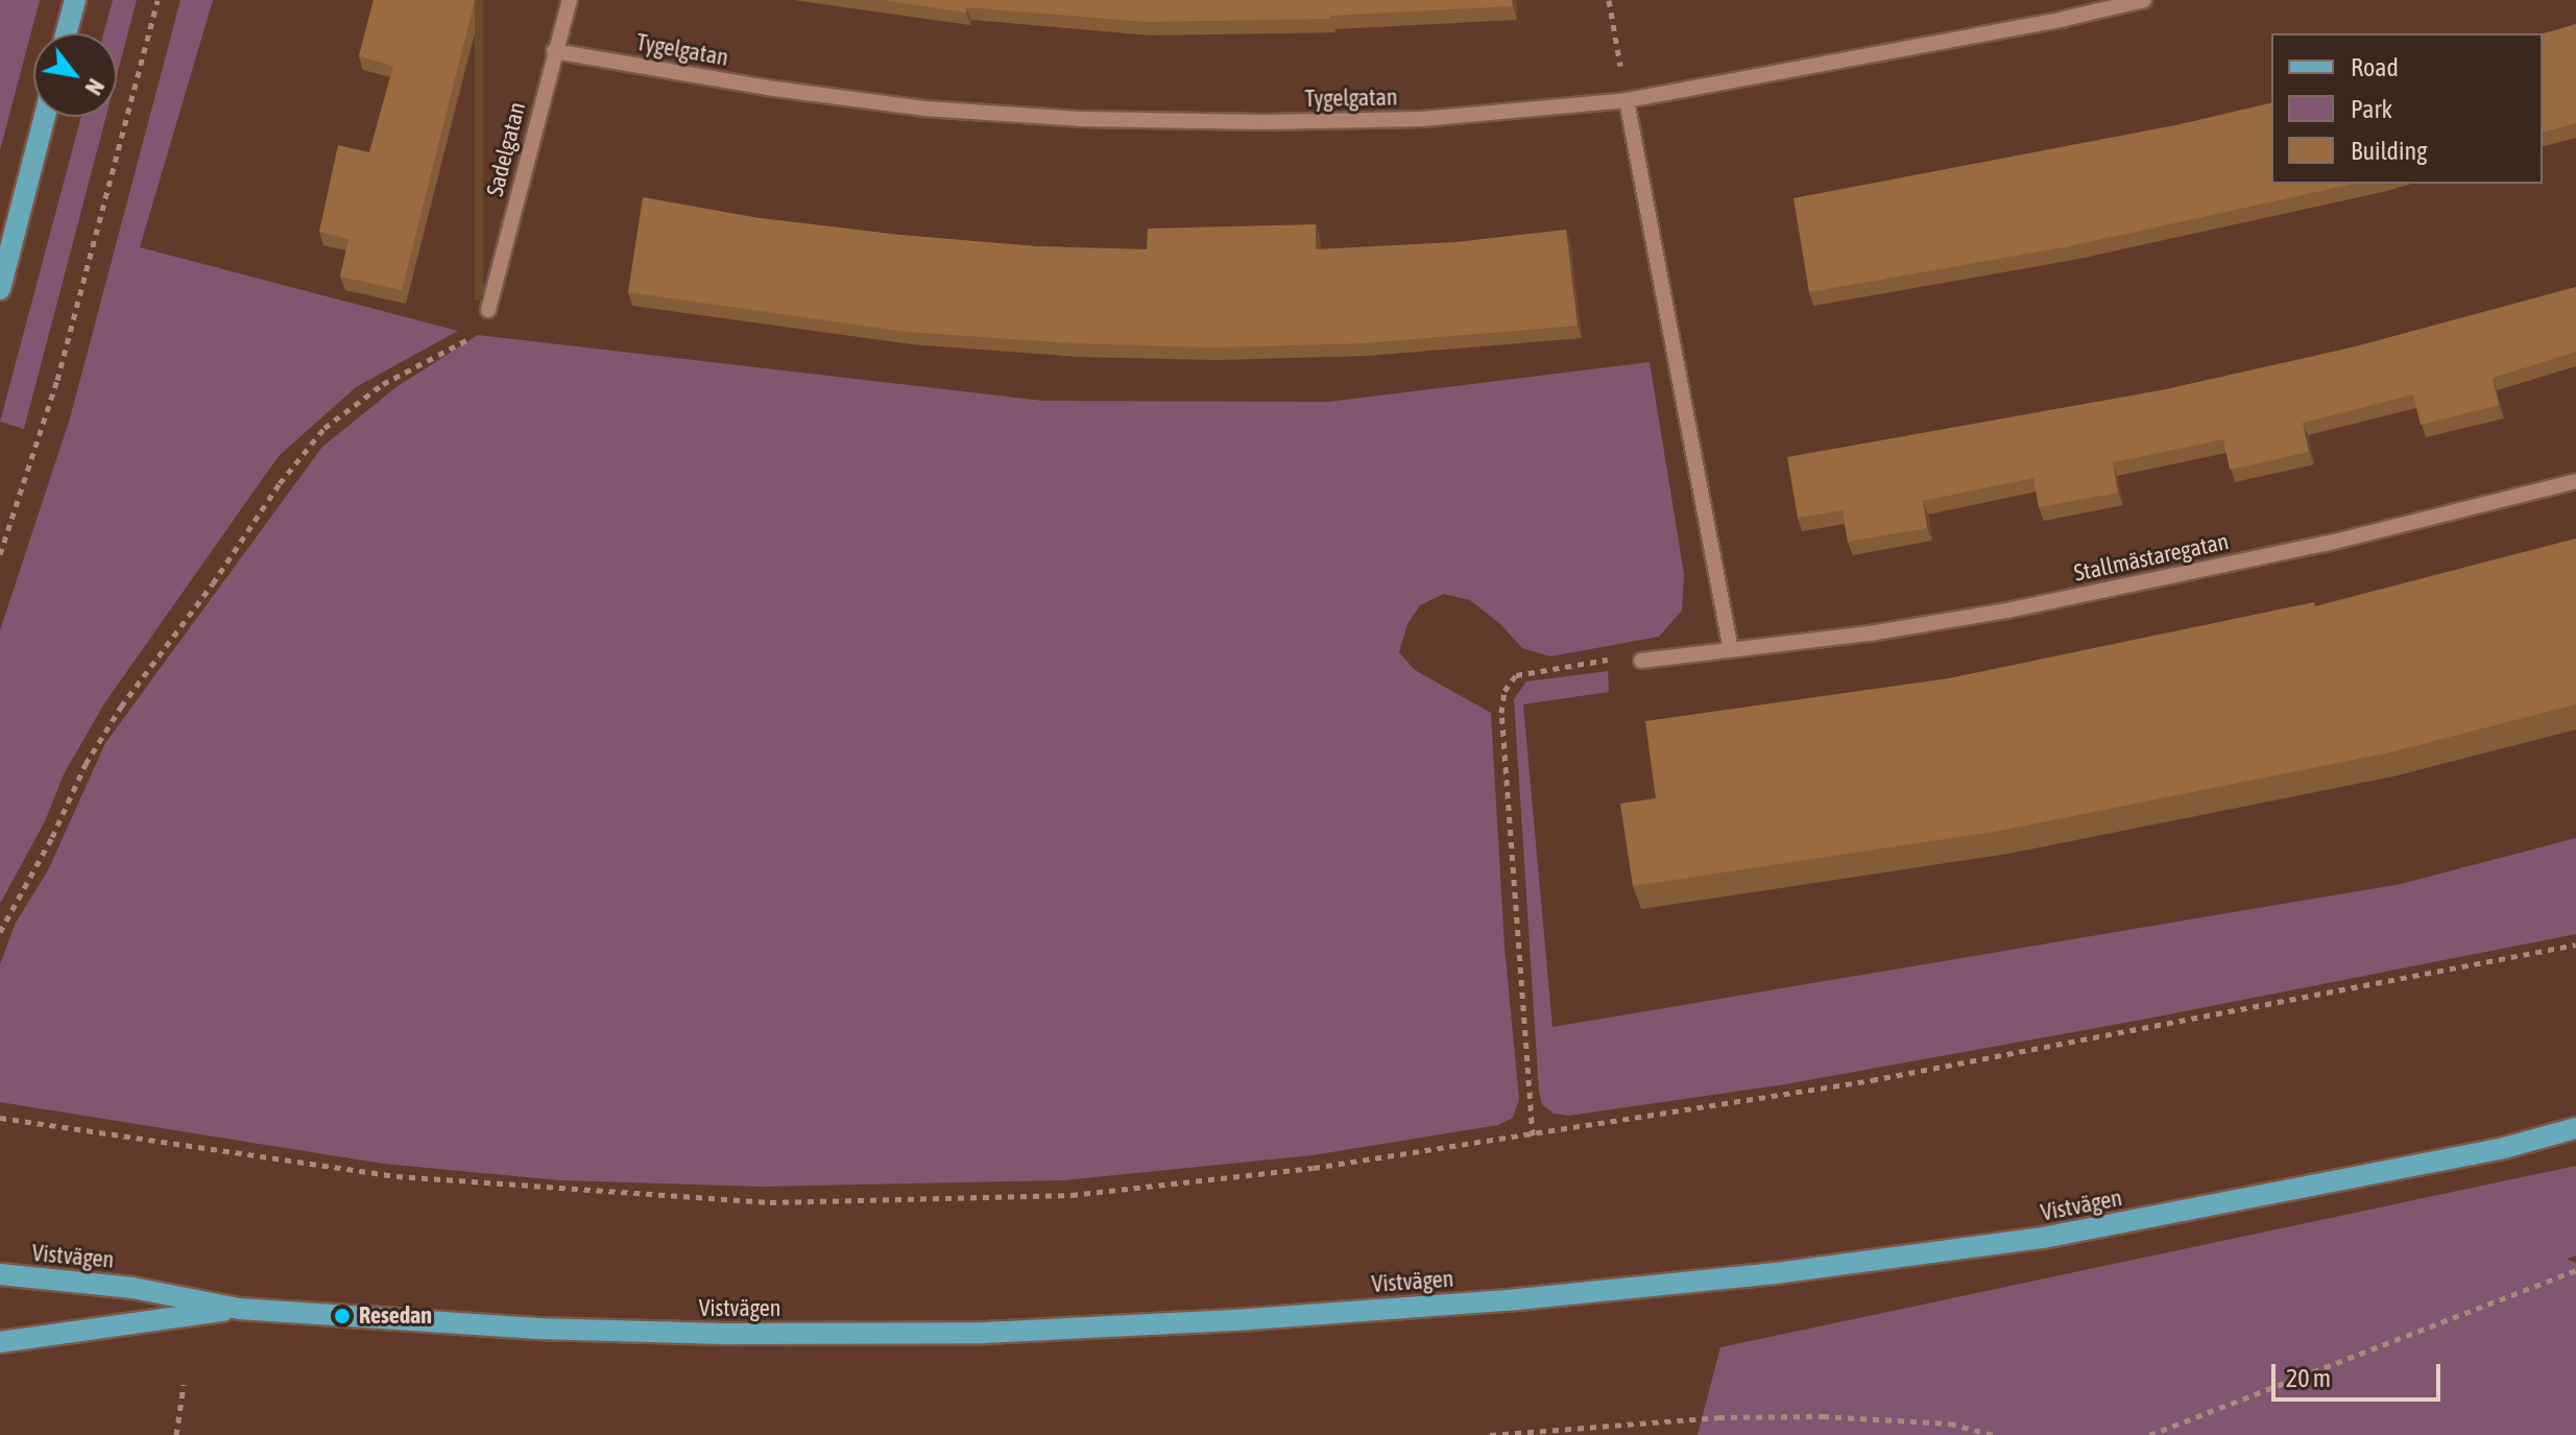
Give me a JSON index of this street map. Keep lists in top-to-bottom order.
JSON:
{
  "streets": {
    "main road": ["Vistvägen"],
    "street": ["Tygelgatan", "Sadelgatan", "Stallmästaregatan"]
  },
  "crossings": [
    ["Tygelgatan", "Sadelgatan"]
  ],
  "places": ["Resedan"],
  "legend": ["Road", "Park", "Building"],
  "scale_bar": "20 m",
  "north": "bottom right"
}
